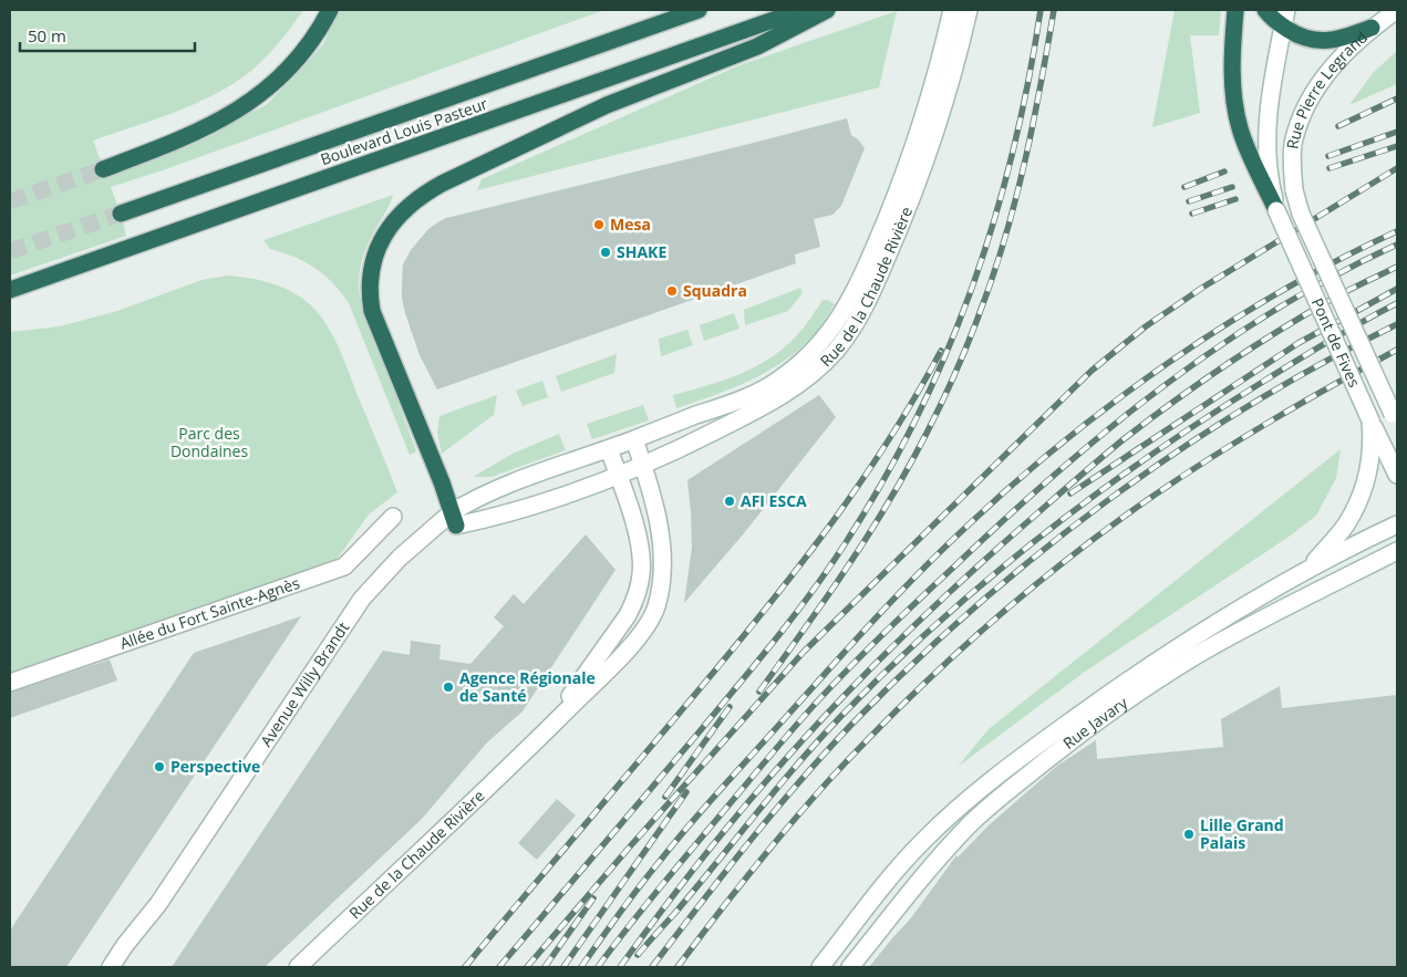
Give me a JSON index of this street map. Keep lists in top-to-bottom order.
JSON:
{
  "streets": {
    "highway": ["Boulevard Louis Pasteur"],
    "street": [
      "Rue Pierre Legrand",
      "Rue de la Chaude Rivière",
      "Pont de Fives",
      "Allée du Fort Sainte-Agnès",
      "Avenue Willy Brandt",
      "Rue Javary"
    ]
  },
  "crossings": [
    ["Rue Pierre Legrand", "Pont de Fives"],
    ["Rue de la Chaude Rivière", "Avenue Willy Brandt"],
    ["Pont de Fives", "Rue Javary"]
  ],
  "parks": ["Parc des Dondaines"],
  "places": [
    "Mesa",
    "SHAKE",
    "Squadra",
    "AFI ESCA",
    "Agence Régionale de Santé",
    "Perspective",
    "Lille Grand Palais"
  ],
  "scale_bar": "50 m"
}
